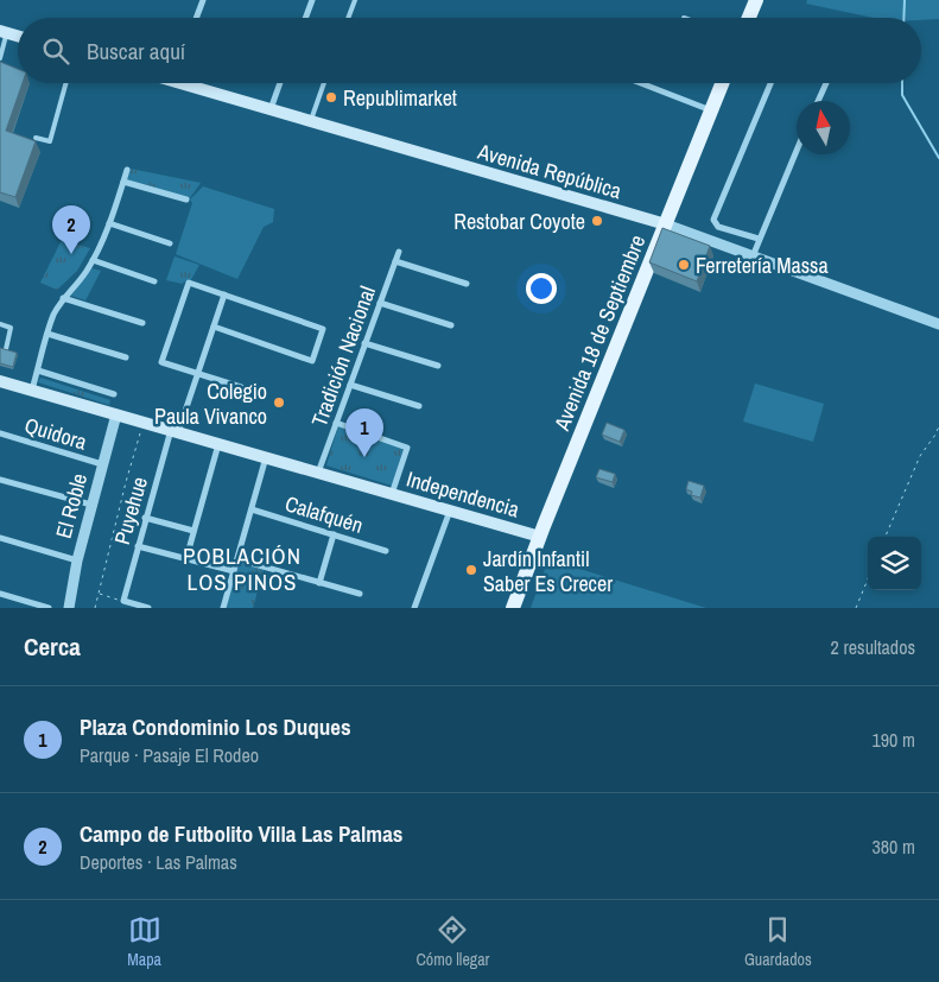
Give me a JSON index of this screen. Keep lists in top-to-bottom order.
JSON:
{
  "streets": {
    "main road": ["Avenida República", "Avenida 18 de Septiembre", "Independencia"],
    "street": [
      "Tradición Nacional",
      "Quidora",
      "El Roble",
      "Puyehue",
      "Calafquén"
    ]
  },
  "crossings": [
    ["Avenida República", "Avenida 18 de Septiembre"],
    ["Avenida 18 de Septiembre", "Independencia"],
    ["Tradición Nacional", "Independencia"],
    ["Quidora", "El Roble"],
    ["Independencia", "El Roble"],
    ["Independencia", "Puyehue"]
  ],
  "districts": ["POBLACIÓN LOS PINOS"],
  "places": [
    "Republimarket",
    "Restobar Coyote",
    "Ferretería Massa",
    "Colegio Paula Vivanco",
    "Jardín Infantil Saber Es Crecer"
  ],
  "north": "top",
  "page": {
    "search": "Buscar aquí",
    "pins": ["2", "1"],
    "heading": ["Cerca", "2 resultados"],
    "list": [
      {
        "mark": "1",
        "name": "Plaza Condominio Los Duques",
        "note": "Parque · Pasaje El Rodeo",
        "value": "190 m"
      },
      {
        "mark": "2",
        "name": "Campo de Futbolito Villa Las Palmas",
        "note": "Deportes · Las Palmas",
        "value": "380 m"
      }
    ],
    "nav": ["Mapa", "Cómo llegar", "Guardados"]
  }
}
